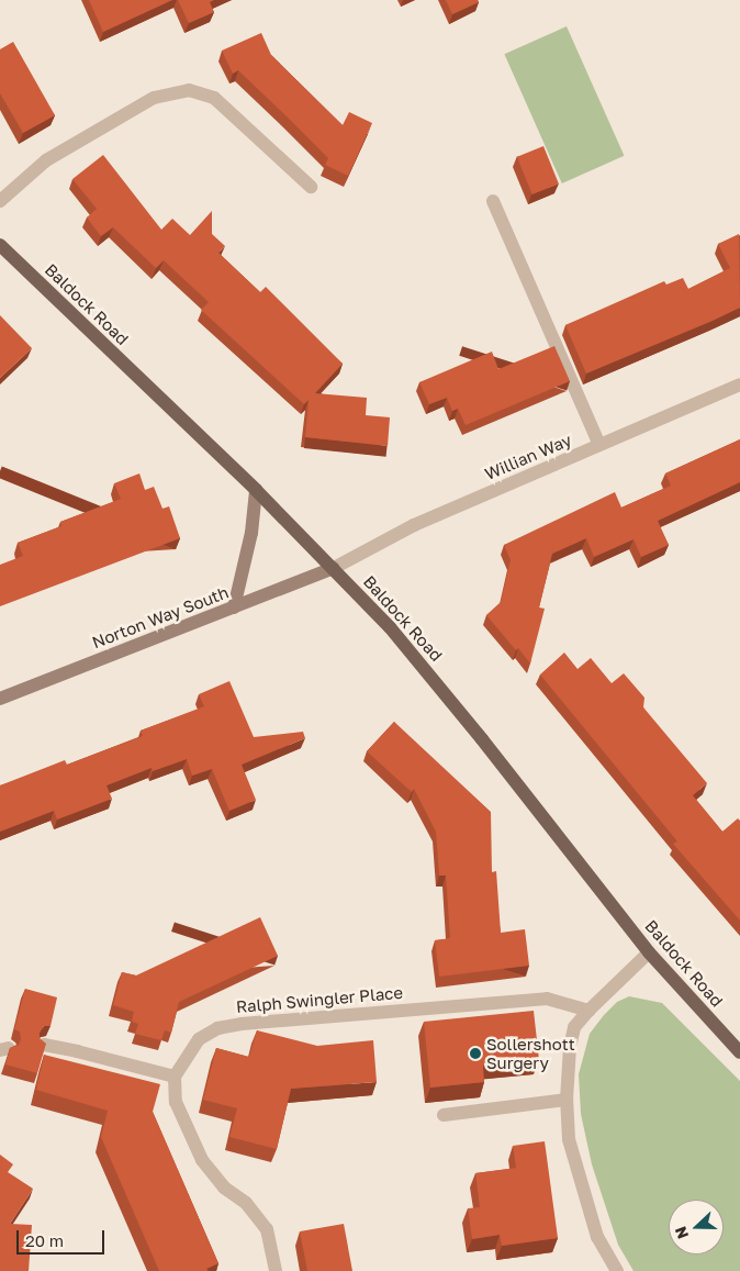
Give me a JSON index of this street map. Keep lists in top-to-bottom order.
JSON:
{
  "streets": {
    "main road": ["Baldock Road"],
    "street": ["Willian Way", "Norton Way South", "Ralph Swingler Place"]
  },
  "crossings": [
    ["Baldock Road", "Willian Way"],
    ["Baldock Road", "Norton Way South"],
    ["Willian Way", "Norton Way South"]
  ],
  "places": ["Sollershott Surgery"],
  "scale_bar": "20 m",
  "north": "left"
}
